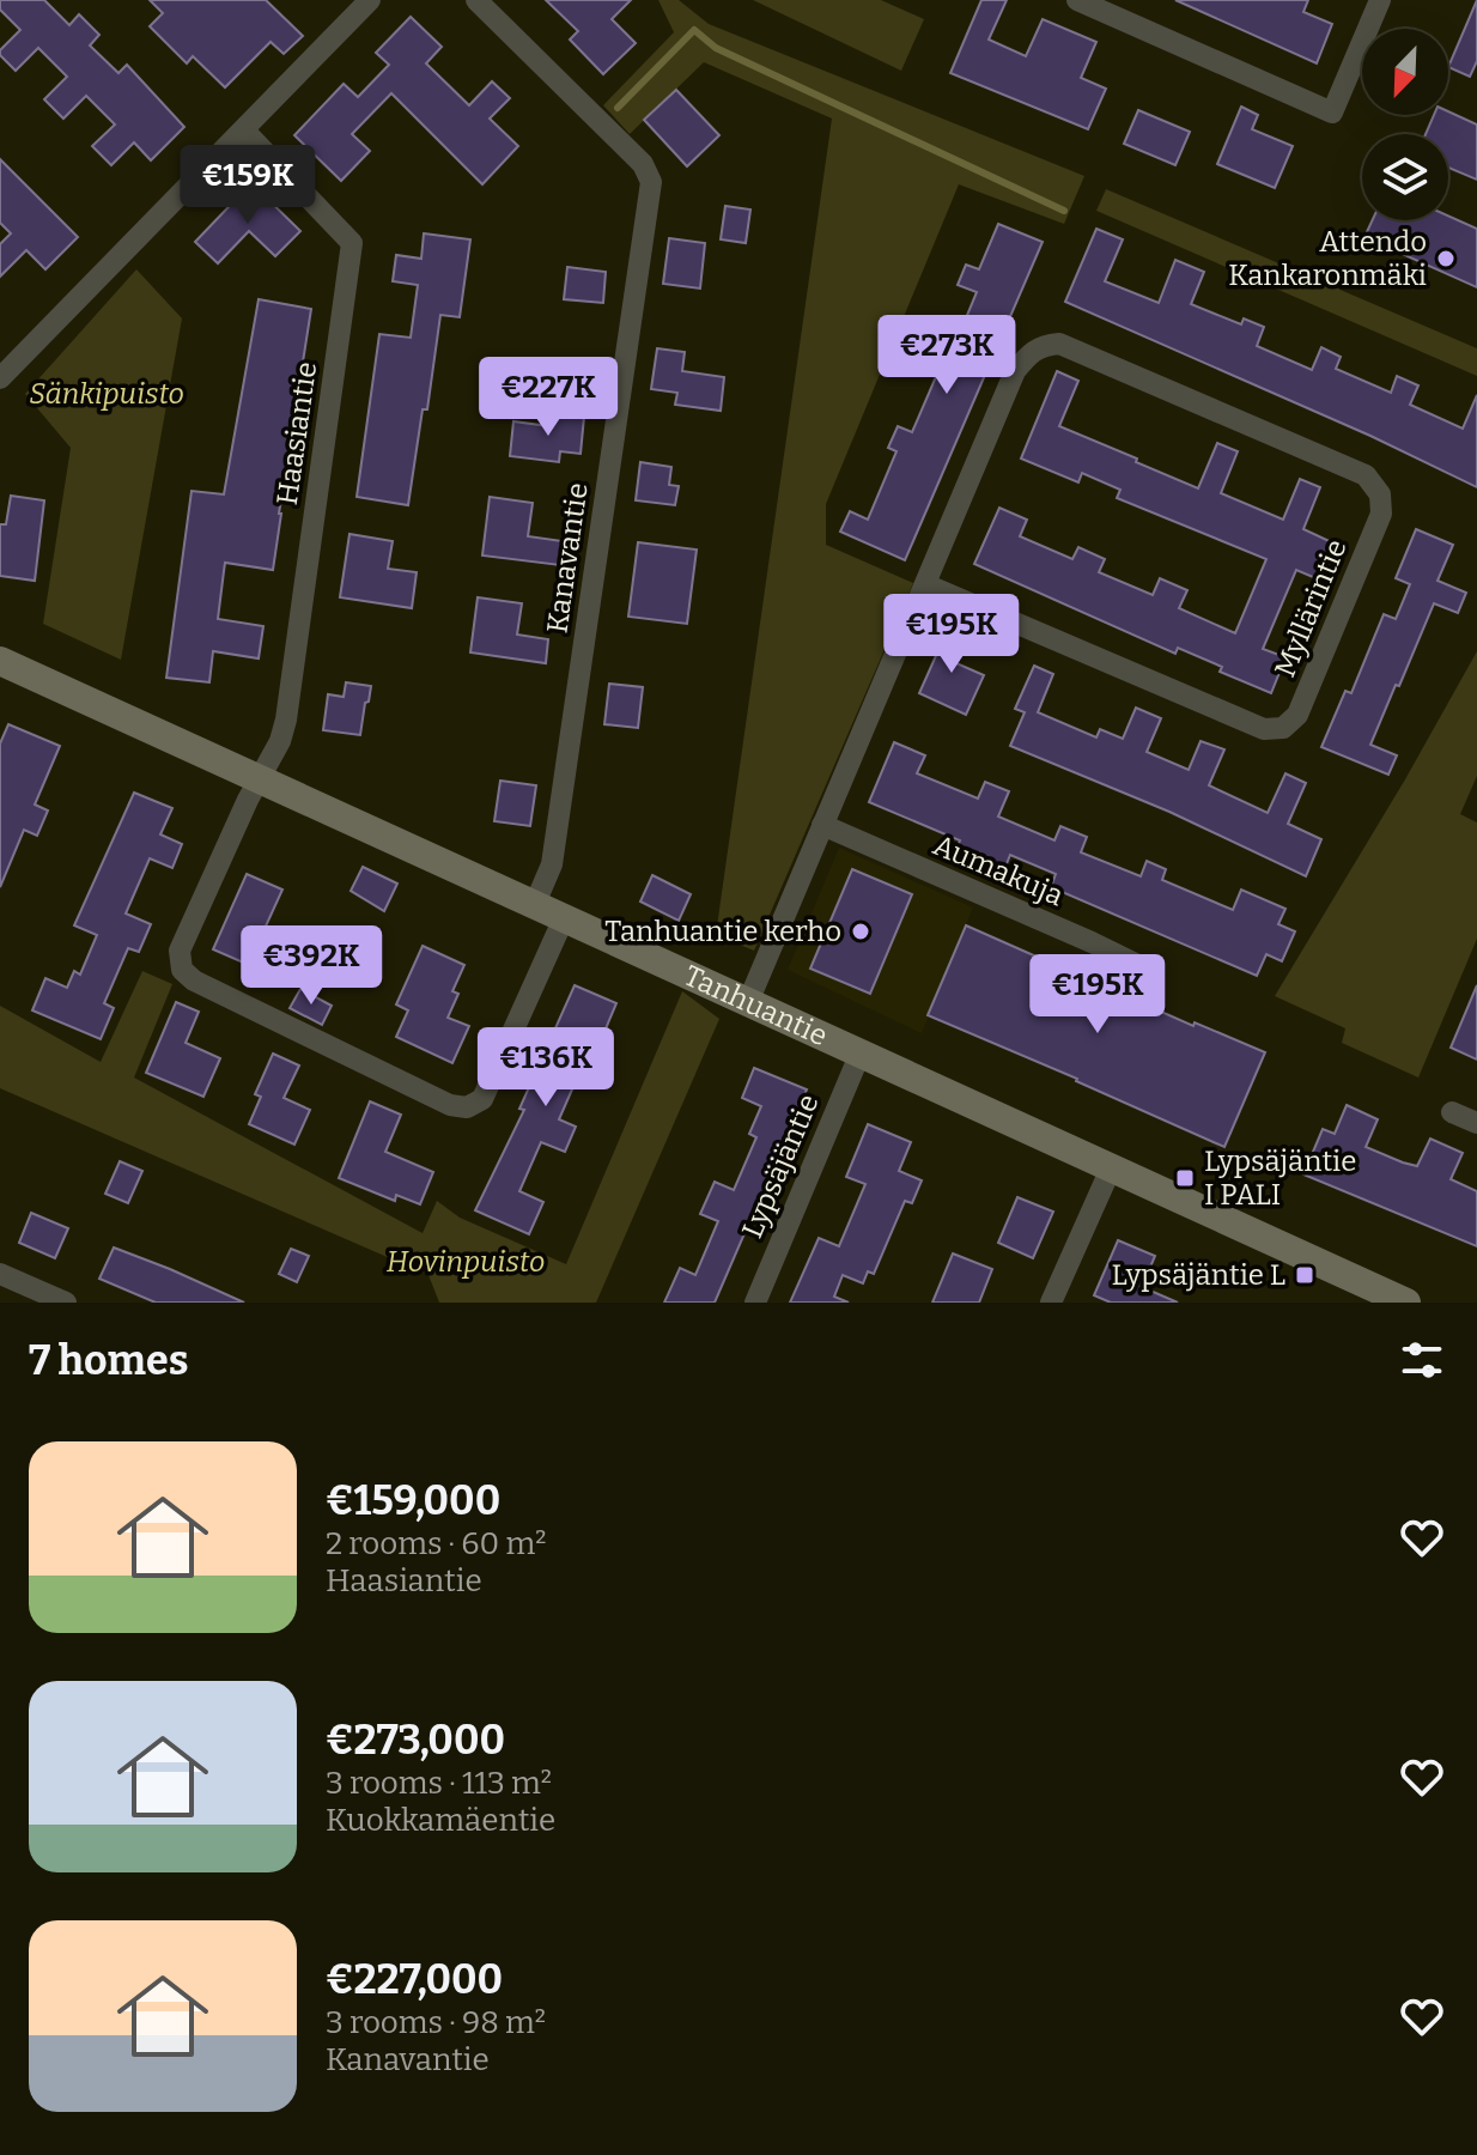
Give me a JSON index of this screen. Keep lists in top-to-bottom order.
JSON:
{
  "streets": {
    "street": [
      "Haasiantie",
      "Kanavantie",
      "Myllärintie",
      "Aumakuja",
      "Tanhuantie",
      "Lypsäjäntie"
    ]
  },
  "crossings": [
    ["Haasiantie", "Tanhuantie"],
    ["Kanavantie", "Tanhuantie"],
    ["Tanhuantie", "Lypsäjäntie"]
  ],
  "parks": ["Sänkipuisto", "Hovinpuisto"],
  "places": {
    "other": ["Attendo Kankaronmäki", "Tanhuantie kerho"],
    "transit": ["Lypsäjäntie I PALI", "Lypsäjäntie L"]
  },
  "north": "bottom left",
  "page": {
    "price": [
      "€159K",
      "€273K",
      "€227K",
      "€195K",
      "€392K",
      "€195K",
      "€136K"
    ],
    "heading": "7 homes",
    "list": [
      {
        "name": "€159,000",
        "note": "2 rooms · 60 m² · Haasiantie"
      },
      {
        "name": "€273,000",
        "note": "3 rooms · 113 m² · Kuokkamäentie"
      },
      {
        "name": "€227,000",
        "note": "3 rooms · 98 m² · Kanavantie"
      }
    ]
  }
}
